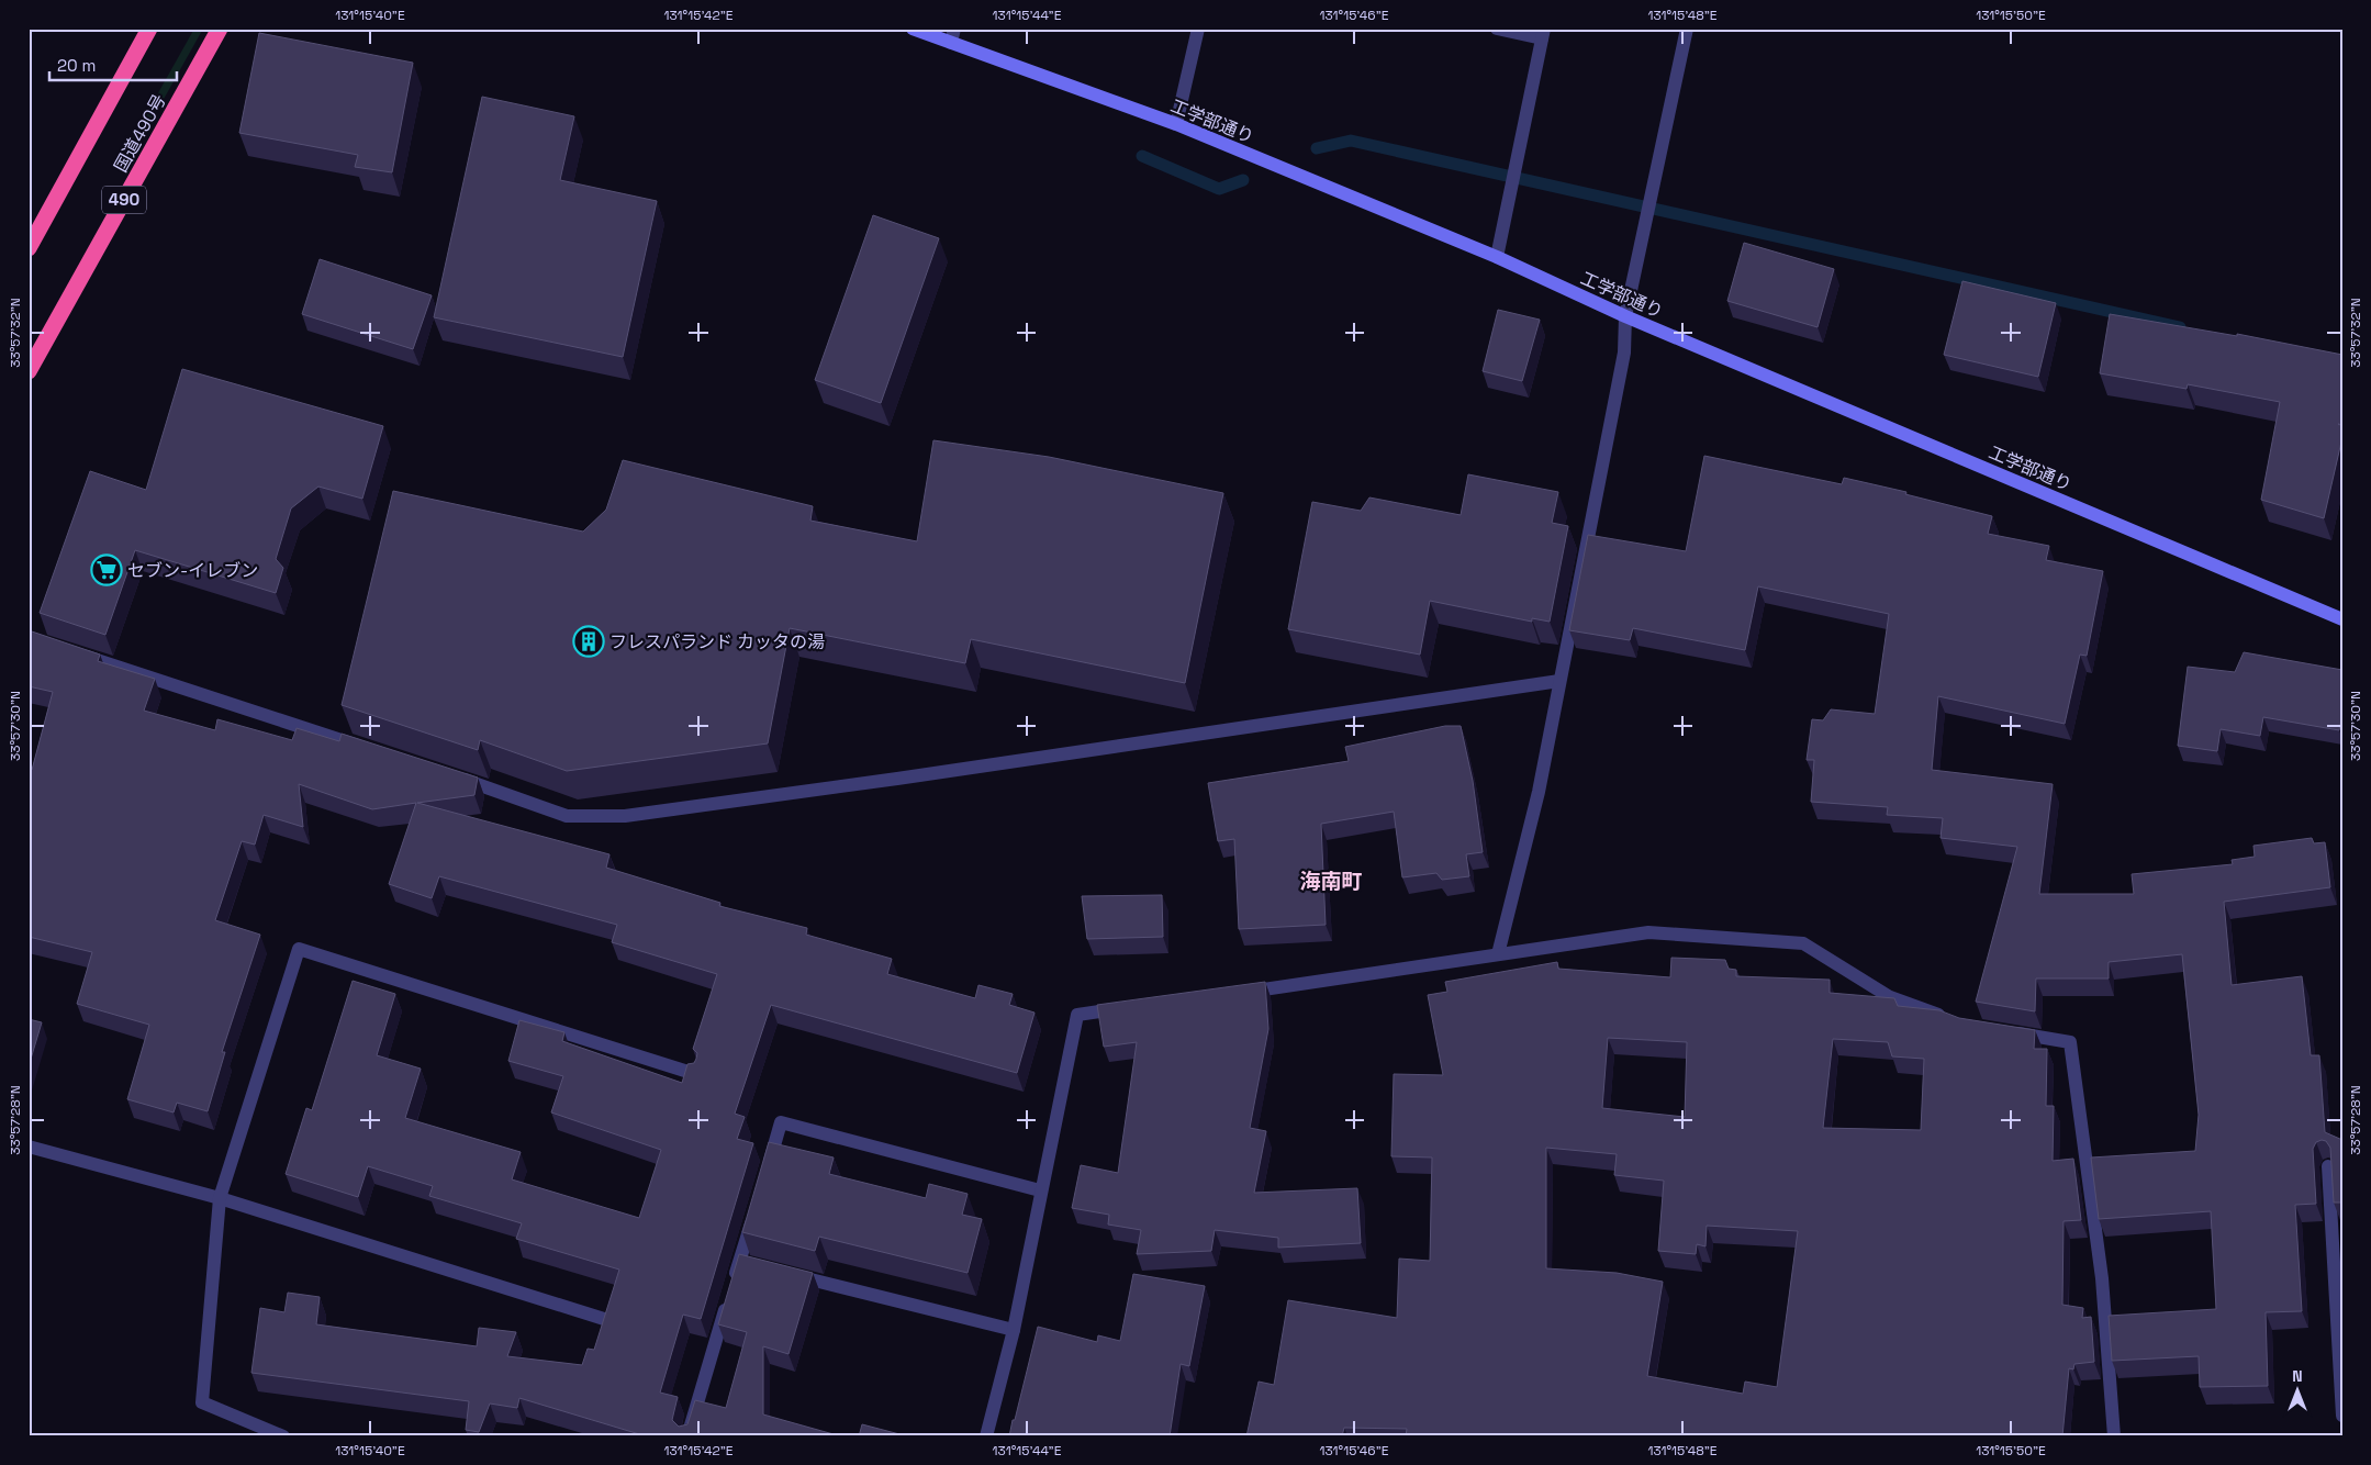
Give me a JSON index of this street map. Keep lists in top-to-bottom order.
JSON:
{
  "streets": {
    "highway": ["国道490号", "490"],
    "street": ["工学部通り"]
  },
  "districts": ["海南町"],
  "places": {
    "supermarket": ["セブン-イレブン"],
    "building": ["フレスパランド カッタの湯"]
  },
  "scale_bar": "20 m",
  "north": "top",
  "coordinates": [
    "131°15'40\"E",
    "131°15'42\"E",
    "131°15'44\"E",
    "131°15'46\"E",
    "131°15'48\"E",
    "131°15'50\"E",
    "33°57'32\"N",
    "33°57'30\"N",
    "33°57'28\"N"
  ]
}
